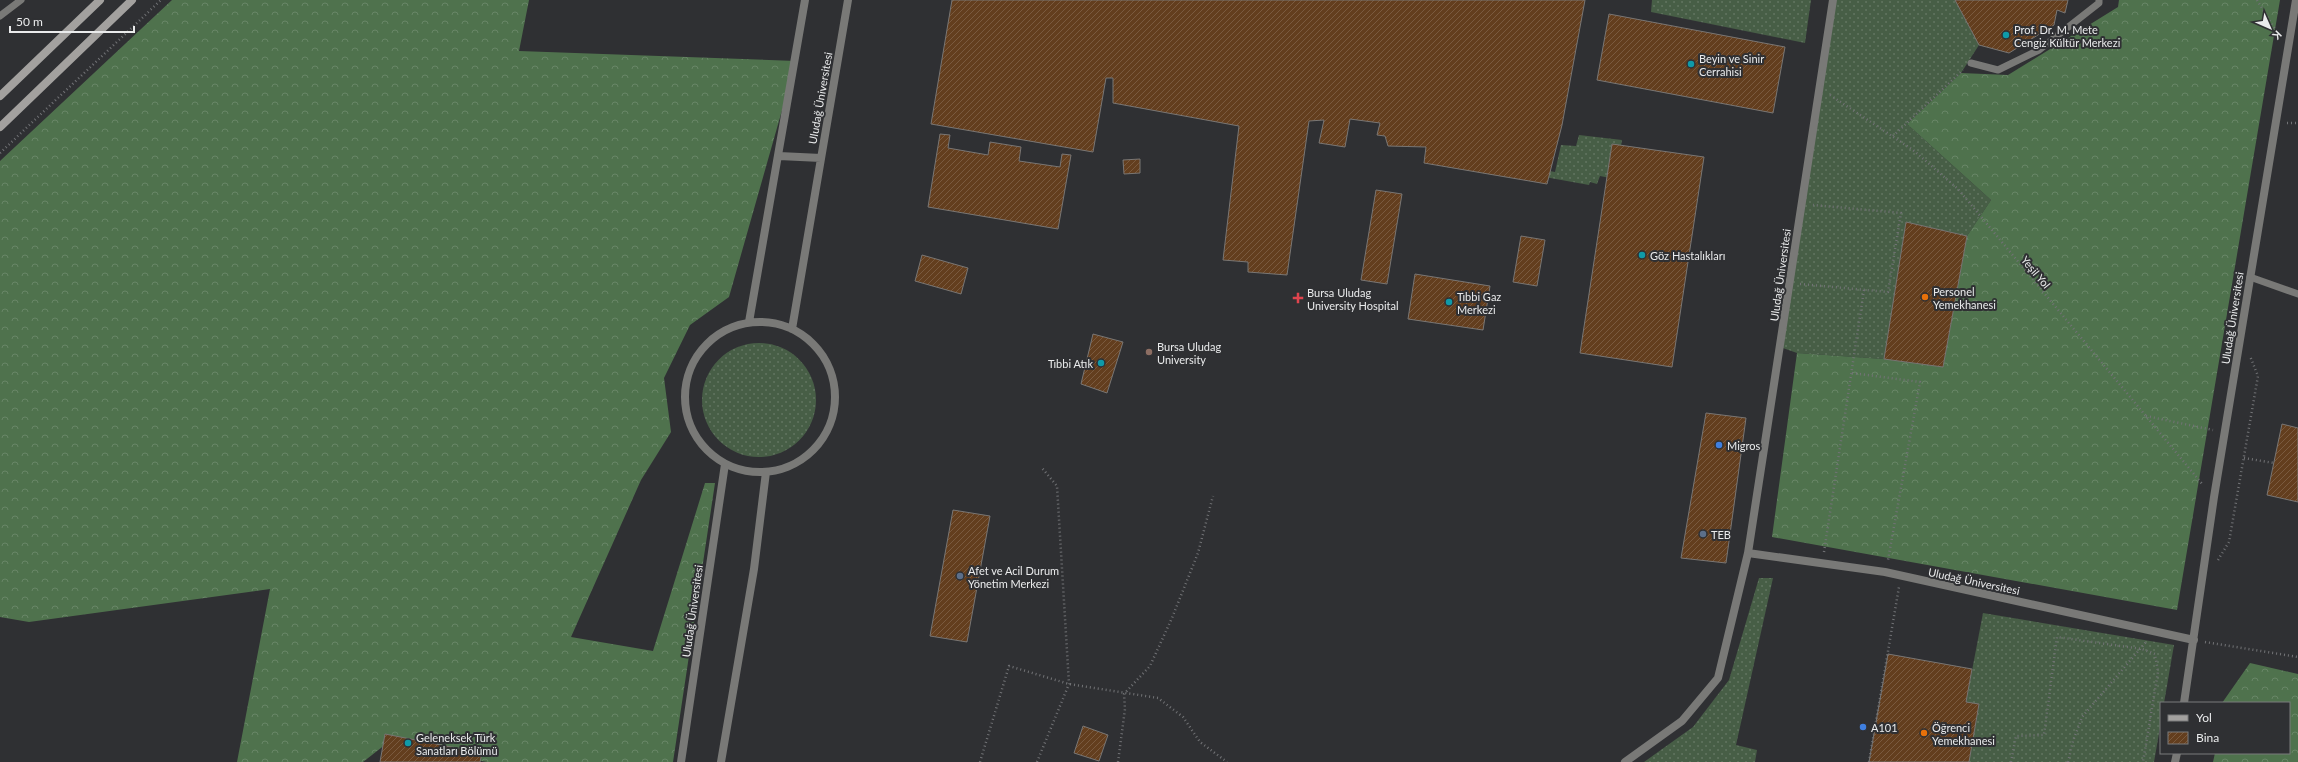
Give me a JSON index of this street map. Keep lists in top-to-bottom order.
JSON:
{
  "streets": {
    "street": ["Uludağ Üniversitesi"],
    "path": ["Yeşil Yol"]
  },
  "crossings": [
    ["Uludağ Üniversitesi", "Yeşil Yol"]
  ],
  "places": {
    "other": [
      "Prof. Dr. M. Mete Cengiz Kültür Merkezi",
      "Beyin ve Sinir Cerrahisi",
      "Göz Hastalıkları",
      "Personel Yemekhanesi",
      "Tıbbi Gaz Merkezi",
      "Bursa Uludag University",
      "Tıbbi Atık",
      "Migros",
      "TEB",
      "Afet ve Acil Durum Yönetim Merkezi",
      "A101",
      "Öğrenci Yemekhanesi",
      "Geleneksek Türk Sanatları Bölümü"
    ],
    "health": ["Bursa Uludag University Hospital"]
  },
  "legend": ["Yol", "Bina"],
  "scale_bar": "50 m",
  "north": "bottom right"
}
